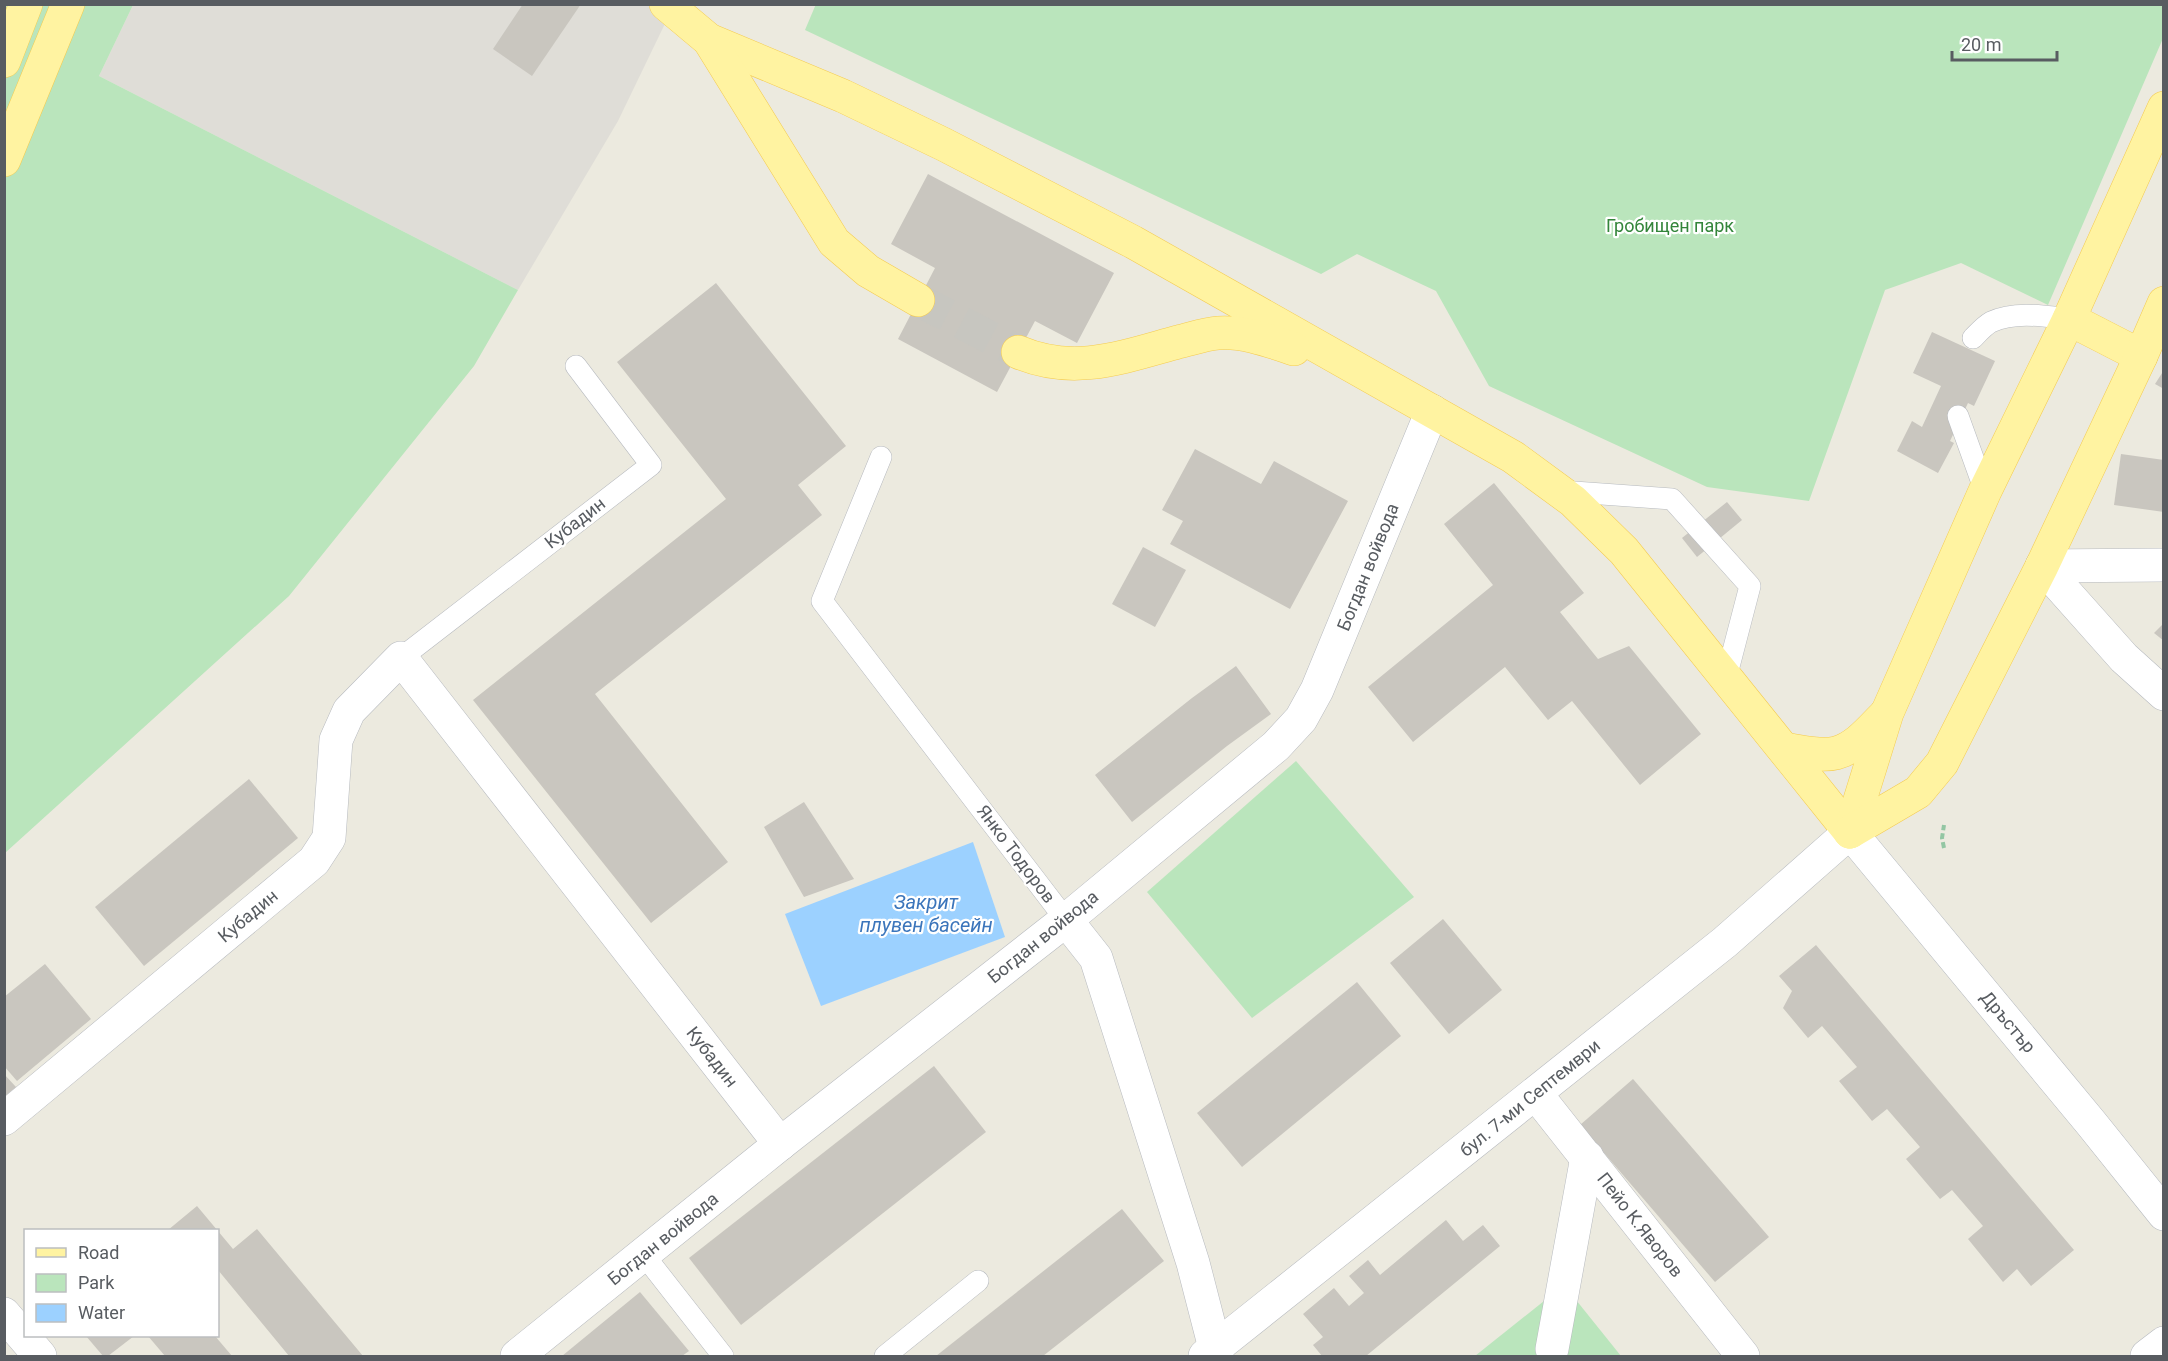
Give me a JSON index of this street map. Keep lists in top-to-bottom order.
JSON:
{
  "streets": {
    "street": [
      "Кубадин",
      "Богдан войвода",
      "Янко Тодоров",
      "Дръстър",
      "бул. 7-ми Септември",
      "Пейо К.Яворов"
    ]
  },
  "crossings": [
    ["Кубадин", "Богдан войвода"],
    ["Богдан войвода", "Янко Тодоров"],
    ["Янко Тодоров", "бул. 7-ми Септември"],
    ["Дръстър", "бул. 7-ми Септември"],
    ["бул. 7-ми Септември", "Пейо К.Яворов"]
  ],
  "water": ["Закрит плувен басейн"],
  "parks": ["Гробищен парк"],
  "legend": ["Road", "Park", "Water"],
  "scale_bar": "20 m"
}
